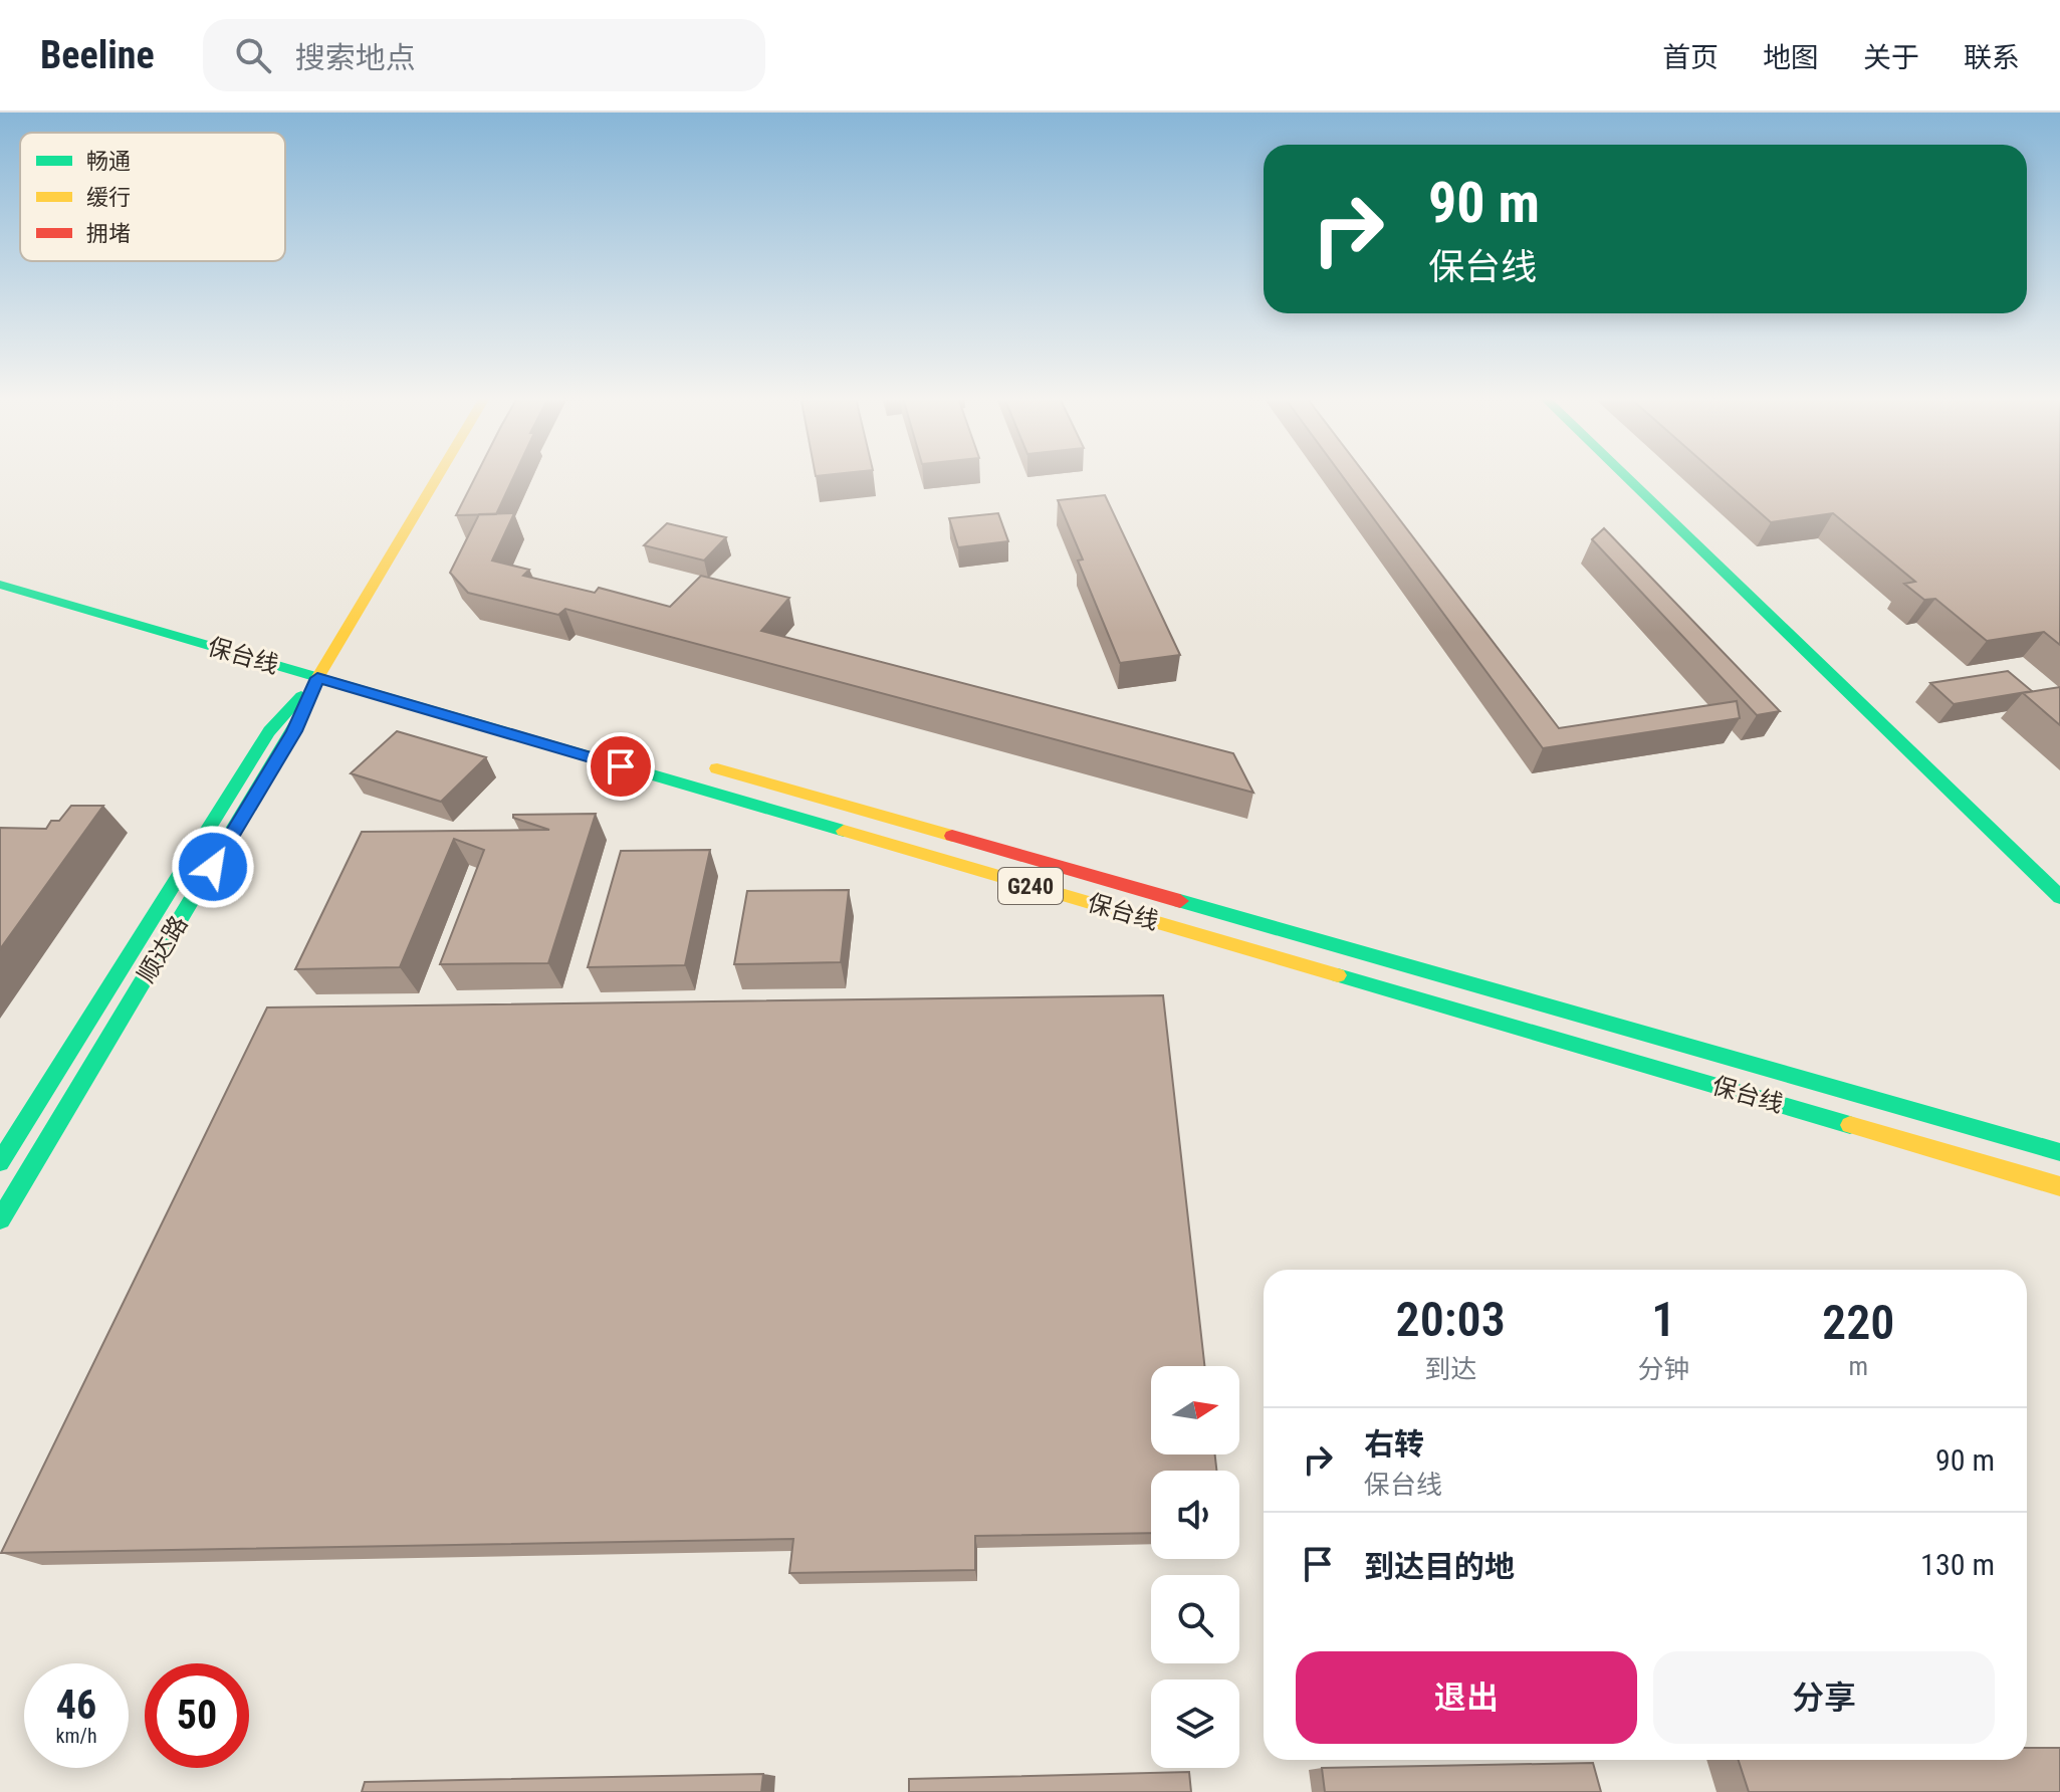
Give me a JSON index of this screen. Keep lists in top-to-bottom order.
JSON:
{
  "streets": {
    "main road": ["保台线", "G240", "顺达路"]
  },
  "crossings": [
    ["保台线", "顺达路"]
  ],
  "legend": ["畅通", "缓行", "拥堵"],
  "north": "right",
  "page": {
    "header": "Beeline",
    "search": "搜索地点",
    "nav": [
      "首页",
      "地图",
      "关于",
      "联系"
    ],
    "turn": ["90 m", "保台线"],
    "eta": [
      "20:03",
      "到达",
      "1",
      "分钟",
      "220",
      "m"
    ],
    "list": [
      {
        "name": "右转",
        "note": "保台线",
        "value": "90 m"
      },
      {
        "name": "到达目的地",
        "value": "130 m"
      }
    ],
    "buttons": ["退出", "分享"],
    "speed": "46 km/h",
    "limit": "50"
  }
}
